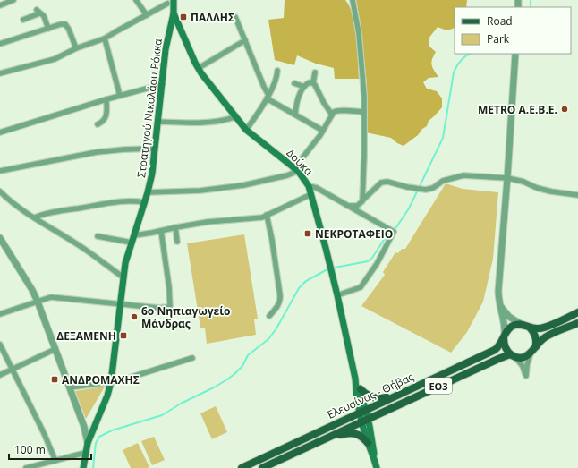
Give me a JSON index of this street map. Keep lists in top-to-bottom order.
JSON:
{
  "streets": {
    "main road": [
      "Στρατηγού Νικολάου Ρόκκα",
      "Δούκα",
      "ΕΟ3",
      "Ελευσίνας - Θήβας"
    ]
  },
  "crossings": [
    ["Στρατηγού Νικολάου Ρόκκα", "Δούκα"],
    ["Δούκα", "ΕΟ3"],
    ["Δούκα", "Ελευσίνας - Θήβας"],
    ["ΕΟ3", "Ελευσίνας - Θήβας"]
  ],
  "places": {
    "transit": [
      "ΠΑΛΛΗΣ",
      "ΝΕΚΡΟΤΑΦΕΙΟ",
      "ΔΕΞΑΜΕΝΗ",
      "ΑΝΔΡΟΜΑΧΗΣ"
    ],
    "other": ["METRO Α.Ε.Β.Ε.", "6ο Νηπιαγωγείο Μάνδρας"]
  },
  "legend": ["Road", "Park"],
  "scale_bar": "100 m"
}
